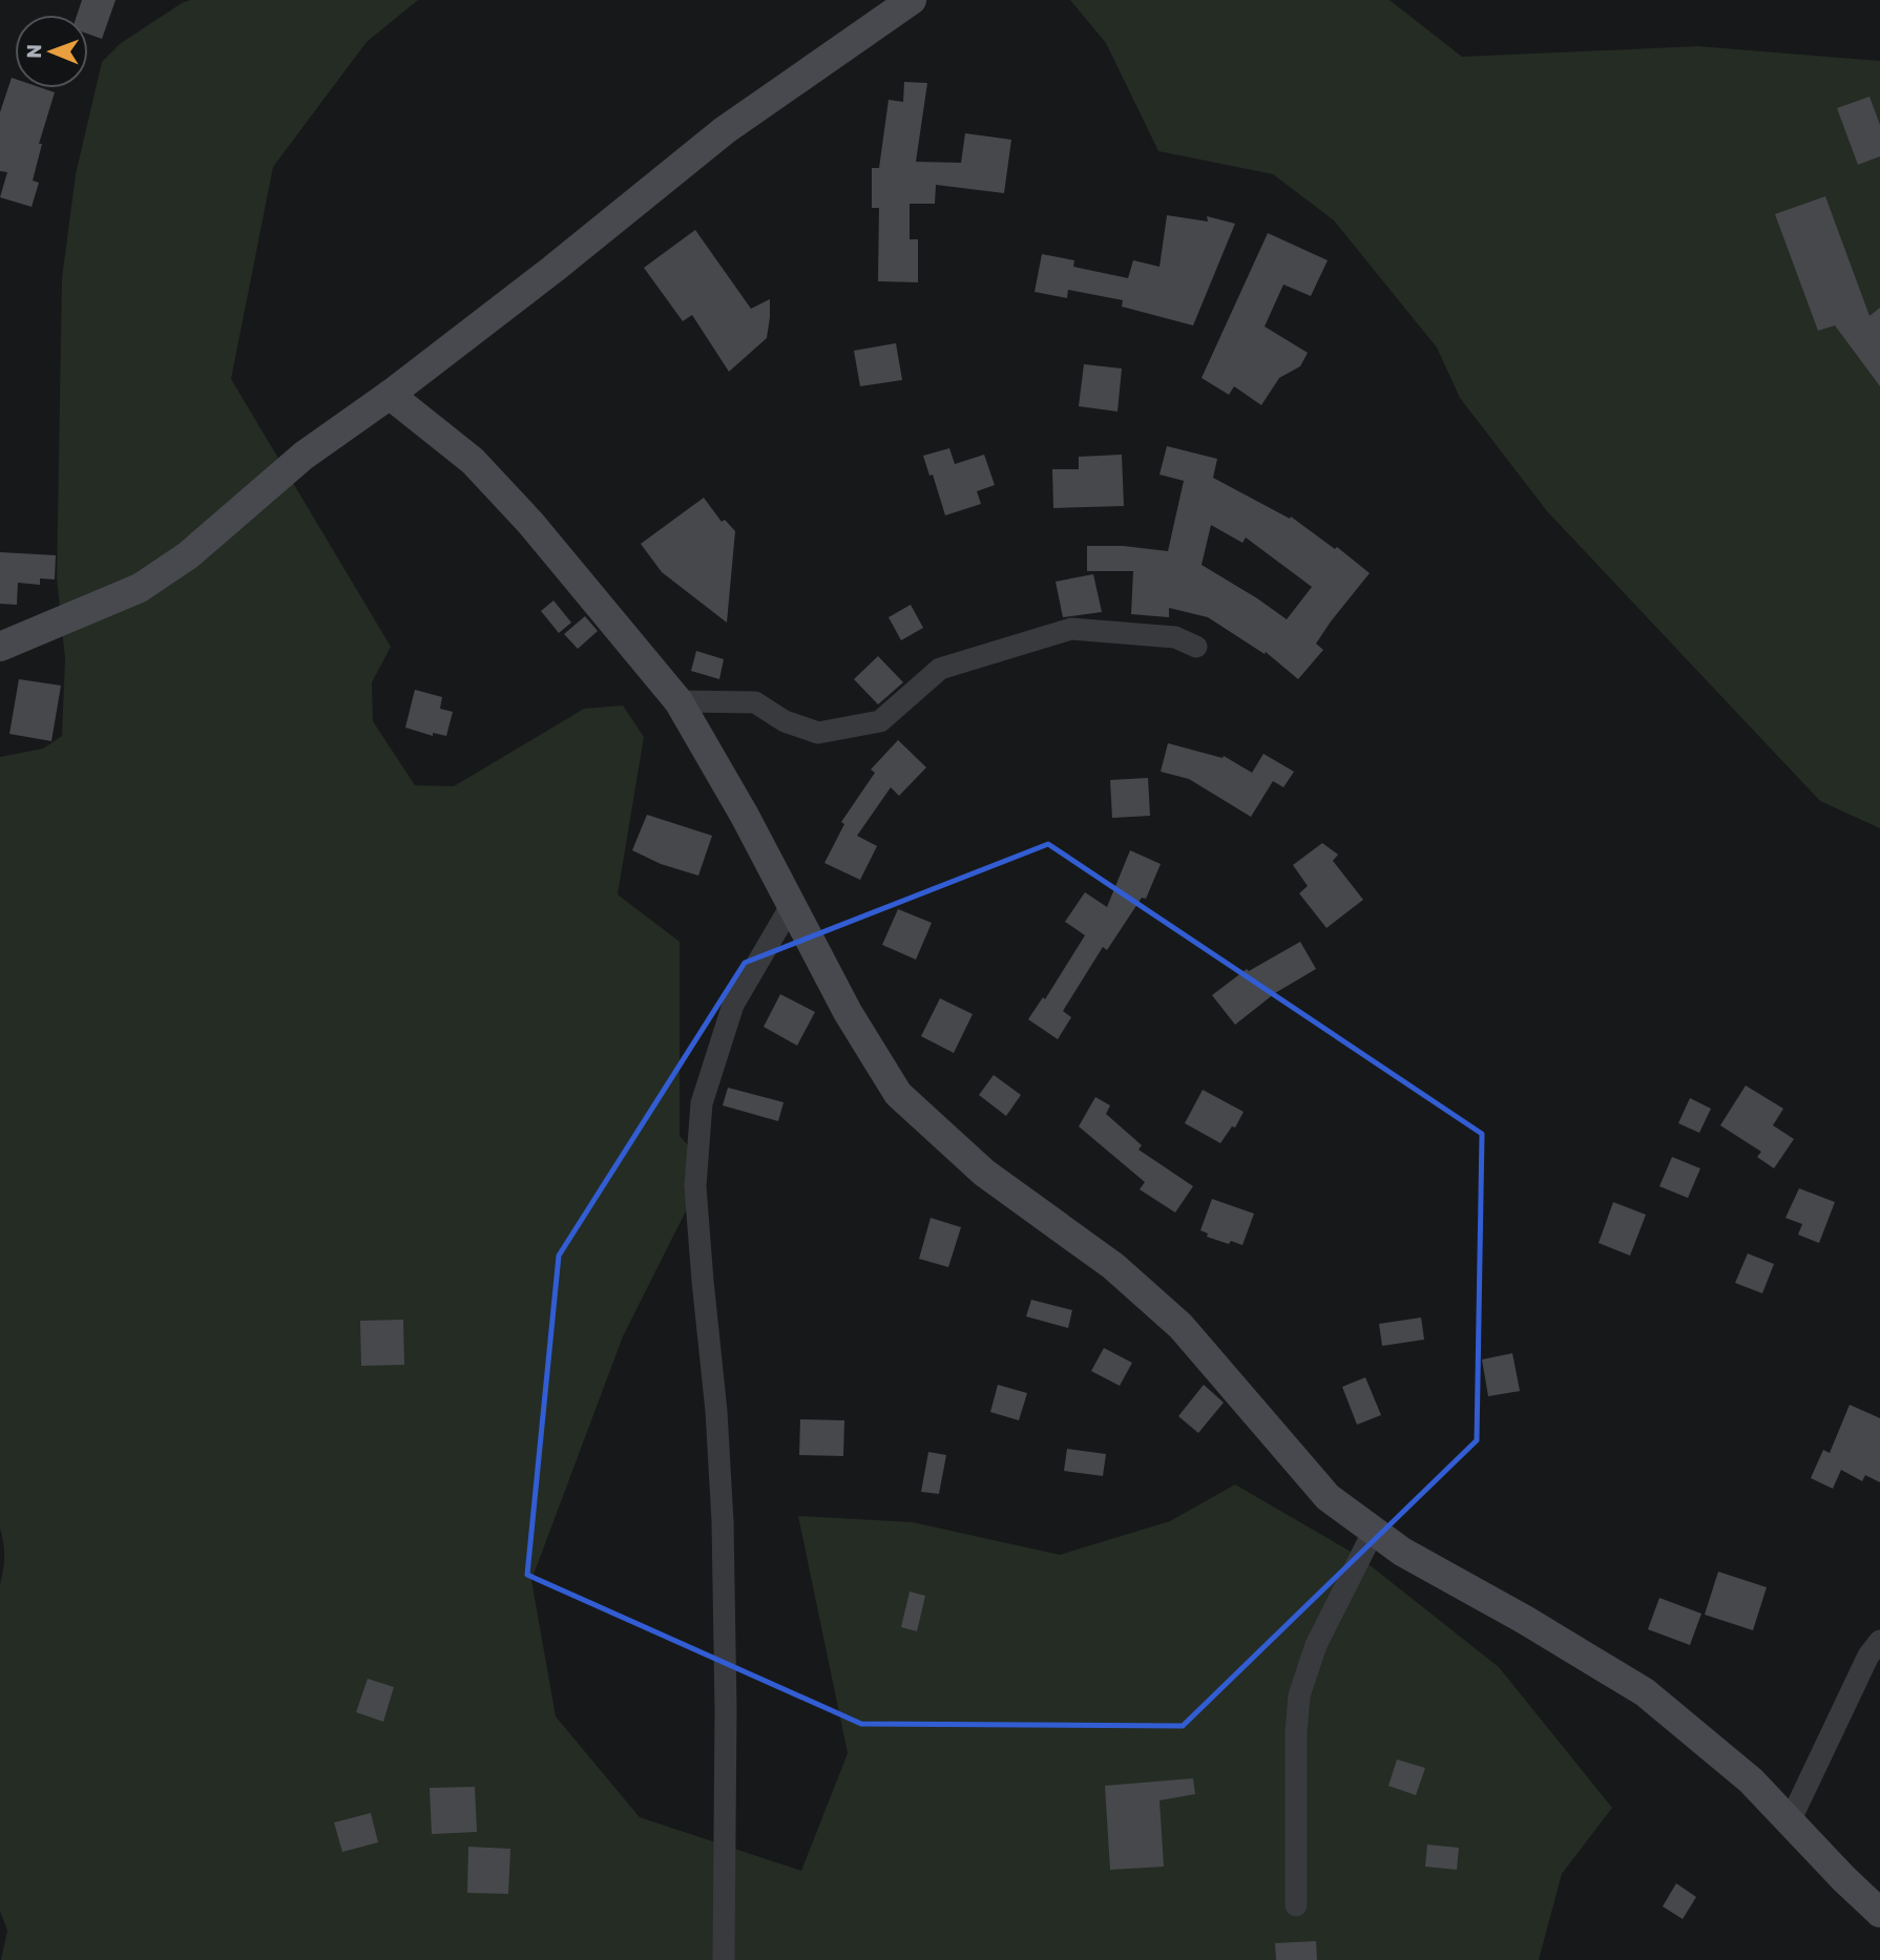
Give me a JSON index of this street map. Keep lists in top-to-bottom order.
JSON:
{
  "north": "left"
}
